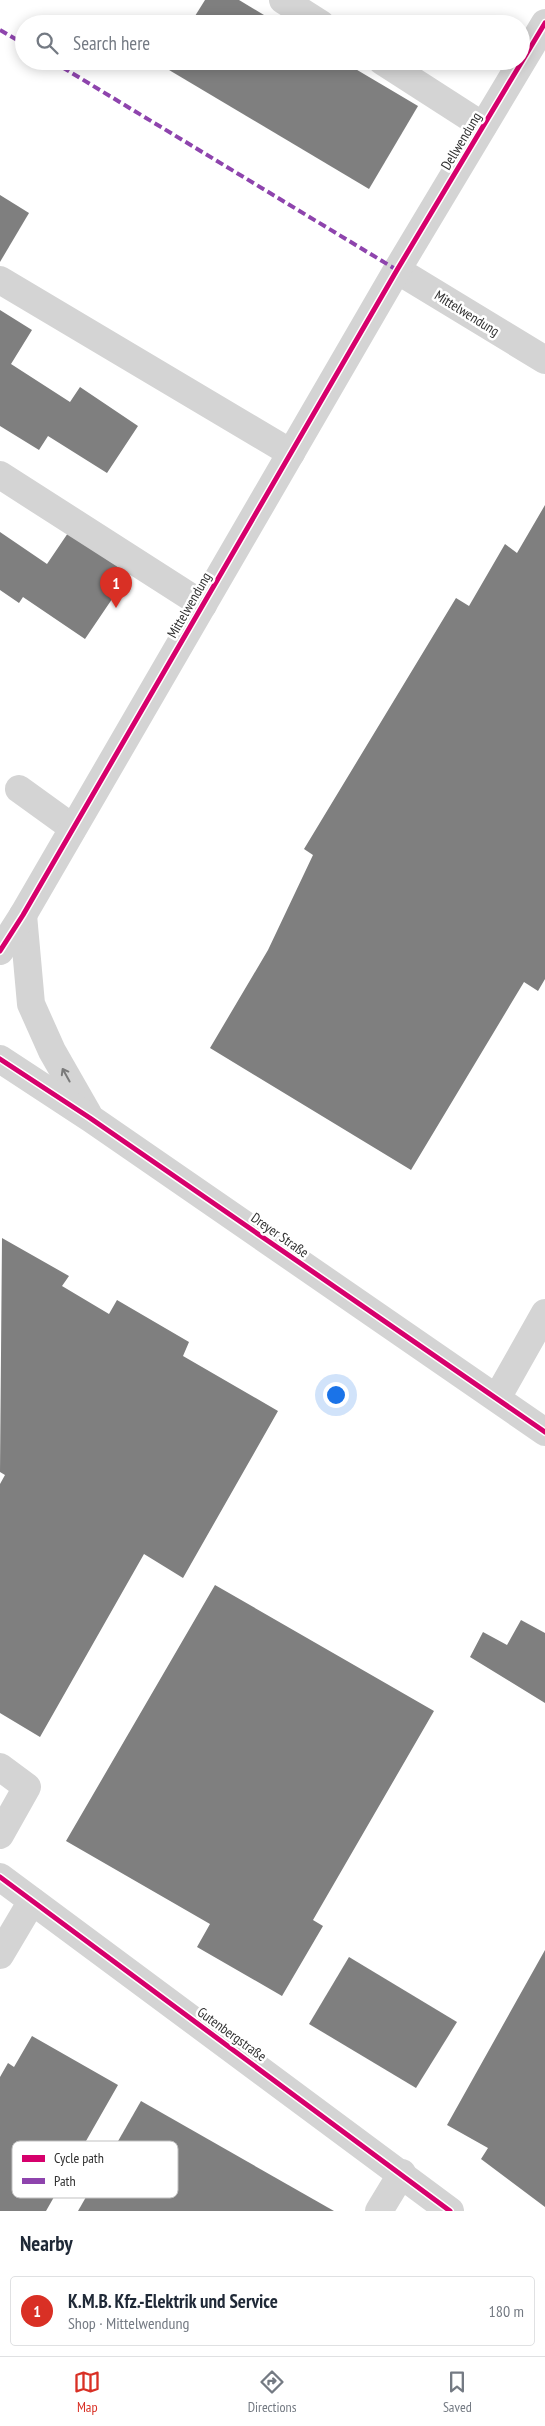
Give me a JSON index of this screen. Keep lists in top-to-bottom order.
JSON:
{
  "streets": {
    "street": [
      "Dellwendung",
      "Mittelwendung",
      "Dreyer Straße",
      "Gutenbergstraße"
    ]
  },
  "crossings": [
    ["Dellwendung", "Mittelwendung"]
  ],
  "legend": ["Cycle path", "Path"],
  "page": {
    "search": "Search here",
    "pins": "1",
    "heading": "Nearby",
    "list": [
      {
        "mark": "1",
        "name": "K.M.B. Kfz.-Elektrik und Service",
        "note": "Shop · Mittelwendung",
        "value": "180 m"
      }
    ],
    "nav": ["Map", "Directions", "Saved"]
  }
}
